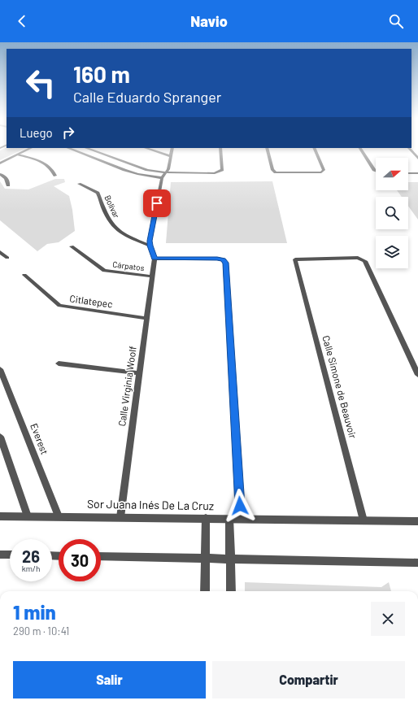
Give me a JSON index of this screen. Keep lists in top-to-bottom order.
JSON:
{
  "streets": {
    "street": [
      "Bolívar",
      "Cárpatos",
      "Citlatepec",
      "Calle Virginia Woolf",
      "Calle Simone de Beauvoir",
      "Everest",
      "Sor Juana Inés De La Cruz"
    ]
  },
  "crossings": [
    ["Cárpatos", "Calle Virginia Woolf"],
    ["Citlatepec", "Calle Virginia Woolf"],
    ["Calle Virginia Woolf", "Sor Juana Inés De La Cruz"],
    ["Calle Simone de Beauvoir", "Sor Juana Inés De La Cruz"],
    ["Everest", "Sor Juana Inés De La Cruz"]
  ],
  "north": "right",
  "page": {
    "header": "Navio",
    "turn": ["160 m", "Calle Eduardo Spranger"],
    "then": "Luego",
    "speed": "26 km/h",
    "limit": "30",
    "heading": ["1 min", "290 m · 10:41"],
    "buttons": ["Salir", "Compartir"]
  }
}
